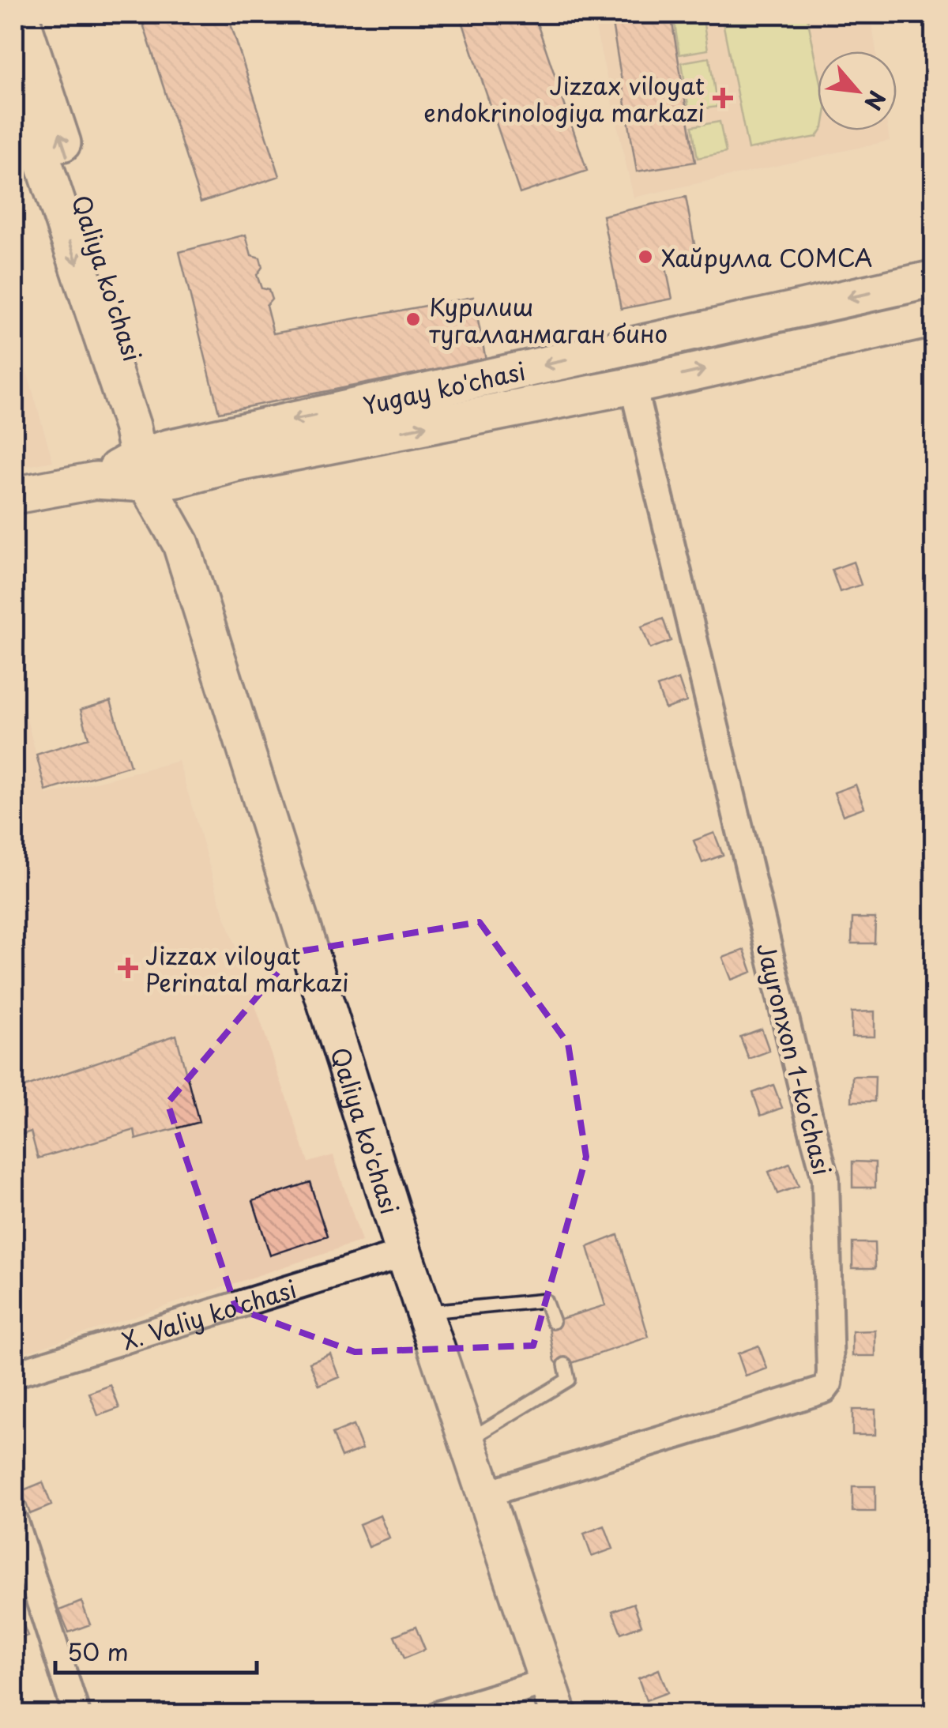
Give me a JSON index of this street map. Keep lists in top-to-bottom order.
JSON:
{
  "streets": {
    "main road": ["Qaliya ko'chasi", "Yugay ko'chasi"],
    "street": ["Jayronxon 1-ko'chasi", "X. Valiy ko'chasi"]
  },
  "crossings": [
    ["Qaliya ko'chasi", "Yugay ko'chasi"],
    ["Qaliya ko'chasi", "Jayronxon 1-ko'chasi"],
    ["Qaliya ko'chasi", "X. Valiy ko'chasi"],
    ["Yugay ko'chasi", "Jayronxon 1-ko'chasi"]
  ],
  "places": {
    "health": ["Jizzax viloyat endokrinologiya markazi", "Jizzax viloyat Perinatal markazi"],
    "other": ["Хайрулла СОМСА", "Курилиш тугалланмаган бино"]
  },
  "scale_bar": "50 m",
  "north": "bottom right"
}
